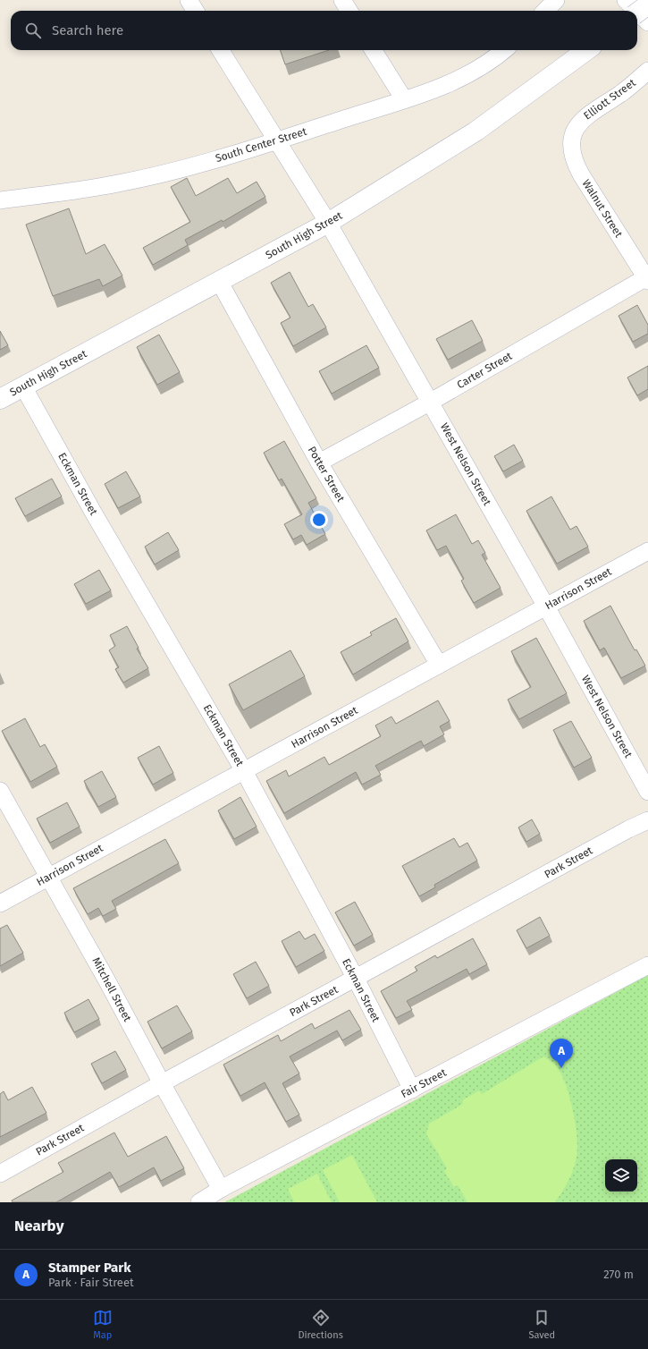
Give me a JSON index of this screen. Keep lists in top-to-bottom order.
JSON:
{
  "streets": {
    "main road": ["South High Street"],
    "street": [
      "Elliott Street",
      "South Center Street",
      "Walnut Street",
      "Carter Street",
      "West Nelson Street",
      "Potter Street",
      "Eckman Street",
      "Harrison Street",
      "Park Street",
      "Mitchell Street",
      "Fair Street"
    ]
  },
  "crossings": [
    ["Elliott Street", "Walnut Street"],
    ["South Center Street", "West Nelson Street"],
    ["Walnut Street", "Carter Street"],
    ["South High Street", "West Nelson Street"],
    ["South High Street", "Potter Street"],
    ["South High Street", "Eckman Street"],
    ["Carter Street", "West Nelson Street"],
    ["Carter Street", "Potter Street"],
    ["West Nelson Street", "Harrison Street"],
    ["Potter Street", "Harrison Street"],
    ["Eckman Street", "Harrison Street"],
    ["Eckman Street", "Park Street"],
    ["Eckman Street", "Fair Street"],
    ["Harrison Street", "Mitchell Street"],
    ["Park Street", "Mitchell Street"],
    ["Mitchell Street", "Fair Street"]
  ],
  "page": {
    "search": "Search here",
    "pins": "A",
    "heading": "Nearby",
    "list": [
      {
        "mark": "A",
        "name": "Stamper Park",
        "note": "Park · Fair Street",
        "value": "270 m"
      }
    ],
    "nav": ["Map", "Directions", "Saved"]
  }
}
